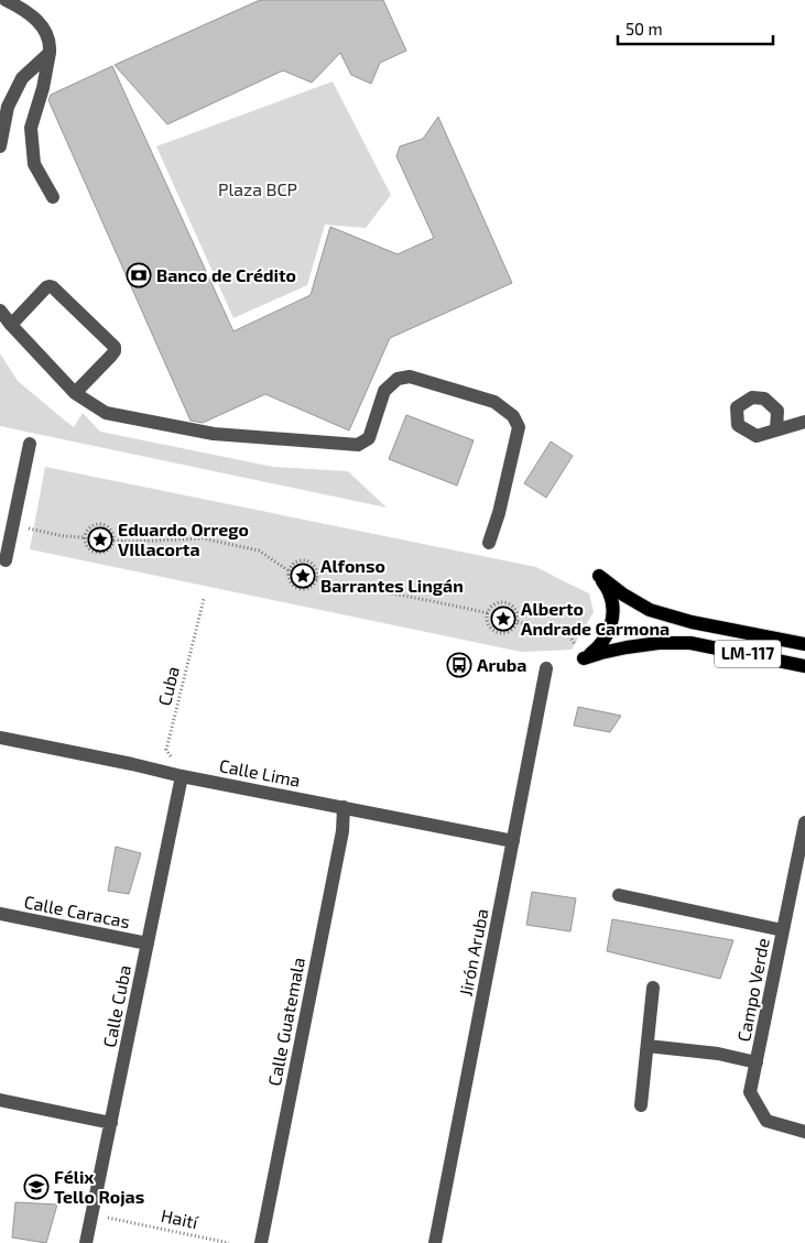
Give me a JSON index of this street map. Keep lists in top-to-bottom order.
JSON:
{
  "streets": {
    "main road": ["LM-117"],
    "street": [
      "Calle Lima",
      "Calle Caracas",
      "Jirón Aruba",
      "Campo Verde",
      "Calle Cuba",
      "Calle Guatemala"
    ],
    "path": ["Cuba", "Haití"]
  },
  "crossings": [
    ["Cuba", "Calle Lima"],
    ["Cuba", "Calle Cuba"],
    ["Calle Lima", "Jirón Aruba"],
    ["Calle Lima", "Calle Cuba"],
    ["Calle Lima", "Calle Guatemala"],
    ["Calle Caracas", "Calle Cuba"],
    ["Calle Cuba", "Haití"]
  ],
  "parks": ["Plaza BCP"],
  "places": {
    "bank": ["Banco de Crédito"],
    "place": ["Eduardo Orrego VIllacorta", "Alfonso Barrantes Lingán", "Alberto Andrade Carmona"],
    "bus stop": ["Aruba"],
    "school or university": ["Félix Tello Rojas"]
  },
  "scale_bar": "50 m"
}
